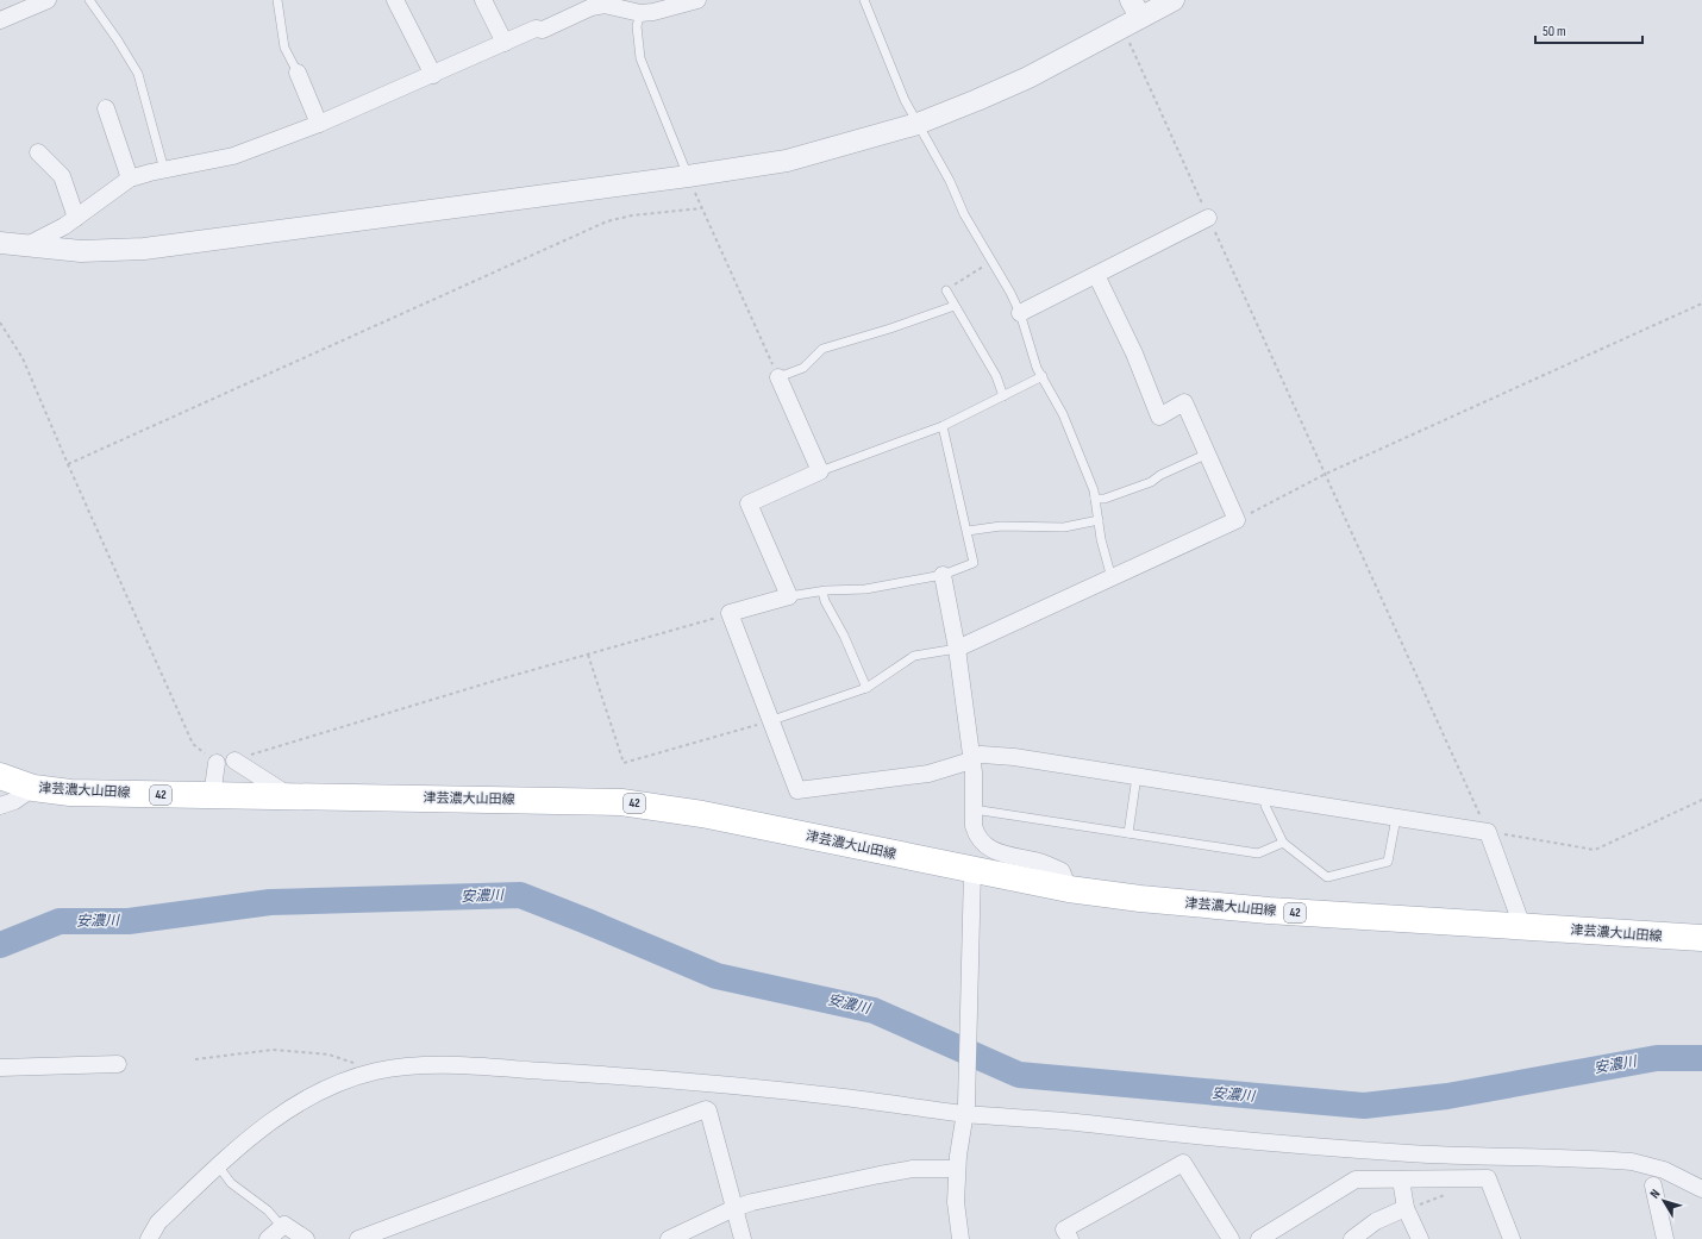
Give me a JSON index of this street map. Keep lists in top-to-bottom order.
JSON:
{
  "streets": {
    "main road": ["津芸濃大山田線", "42"]
  },
  "water": ["安濃川"],
  "scale_bar": "50 m",
  "north": "top left"
}
